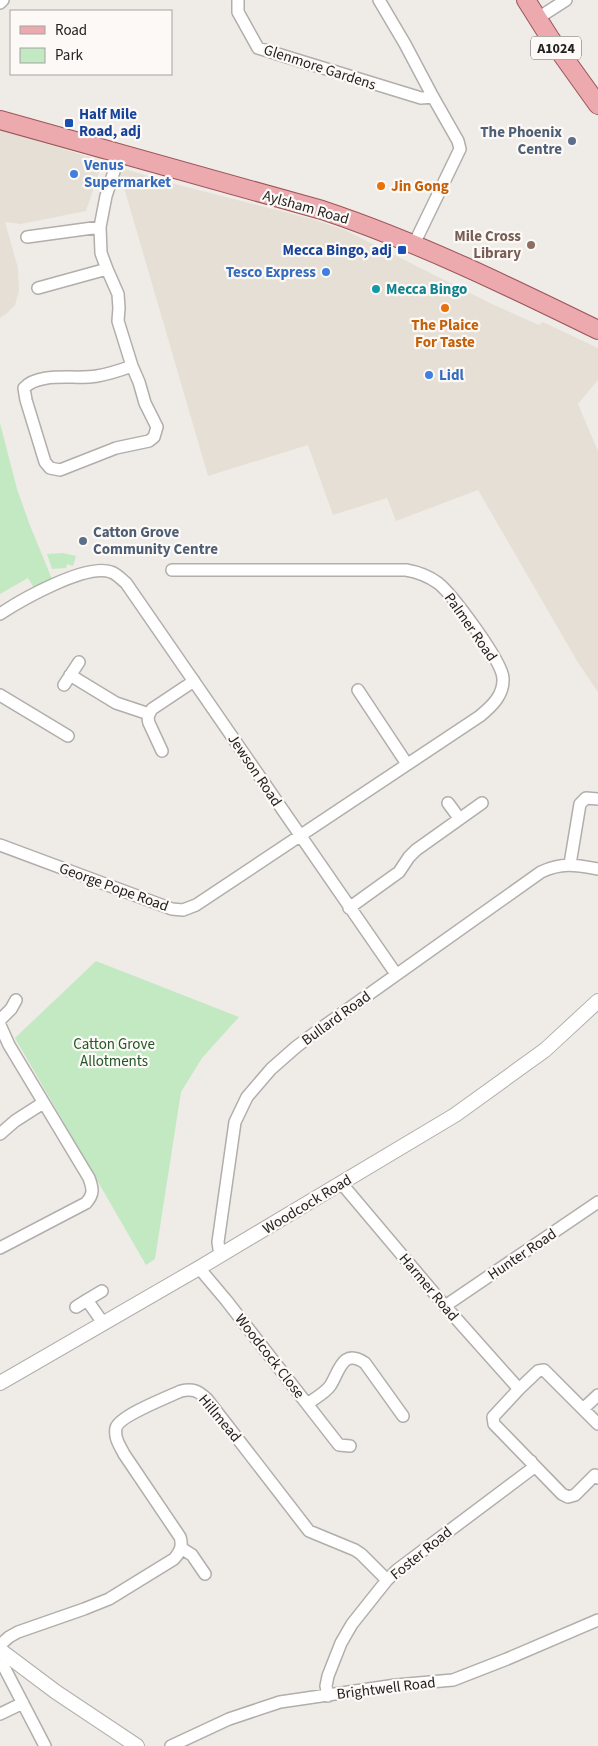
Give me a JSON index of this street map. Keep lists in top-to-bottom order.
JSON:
{
  "streets": {
    "main road": ["A1024", "Aylsham Road"],
    "street": [
      "Glenmore Gardens",
      "Palmer Road",
      "Jewson Road",
      "George Pope Road",
      "Bullard Road",
      "Woodcock Road",
      "Hunter Road",
      "Harmer Road",
      "Woodcock Close",
      "Hillmead",
      "Foster Road",
      "Brightwell Road"
    ]
  },
  "crossings": [
    ["Palmer Road", "Jewson Road"],
    ["Palmer Road", "George Pope Road"],
    ["Jewson Road", "George Pope Road"],
    ["Jewson Road", "Bullard Road"],
    ["Bullard Road", "Woodcock Road"],
    ["Woodcock Road", "Harmer Road"],
    ["Woodcock Road", "Woodcock Close"],
    ["Hunter Road", "Harmer Road"],
    ["Hillmead", "Foster Road"],
    ["Foster Road", "Brightwell Road"]
  ],
  "parks": ["Catton Grove Allotments"],
  "places": {
    "transit": ["Half Mile Road, adj", "Mecca Bingo, adj"],
    "other": [
      "The Phoenix Centre",
      "Venus Supermarket",
      "Jin Gong",
      "Mile Cross Library",
      "Tesco Express",
      "Mecca Bingo",
      "The Plaice For Taste",
      "Lidl",
      "Catton Grove Community Centre"
    ]
  },
  "legend": ["Road", "Park"]
}
